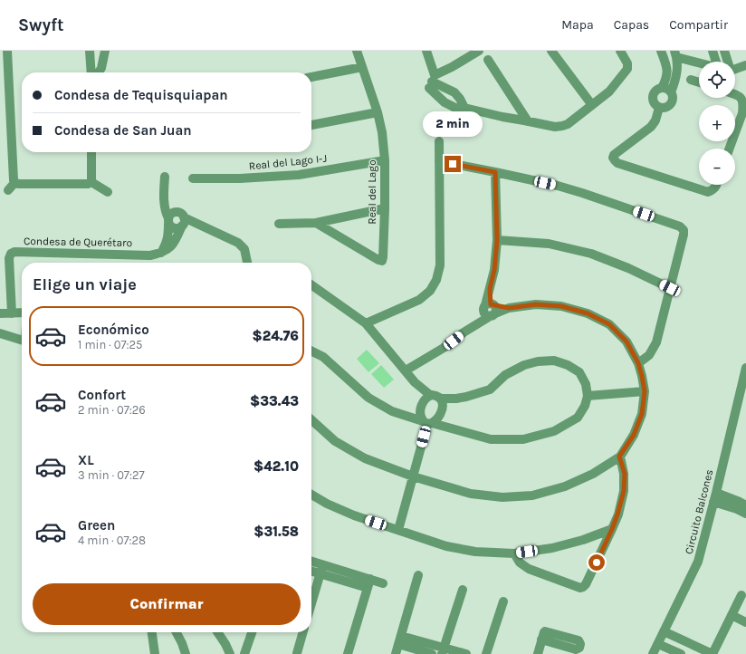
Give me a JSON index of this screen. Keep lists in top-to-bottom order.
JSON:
{
  "streets": {
    "street": [
      "Real del Lago I-J",
      "Real del Lago",
      "Condesa de Querétaro",
      "Circuito Balcones"
    ]
  },
  "crossings": [
    ["Real del Lago I-J", "Real del Lago"]
  ],
  "page": {
    "header": "Swyft",
    "nav": ["Mapa", "Capas", "Compartir"],
    "map_buttons": ["+", "−"],
    "banner": ["Condesa de Tequisquiapan", "Condesa de San Juan"],
    "bubble": "2 min",
    "heading": "Elige un viaje",
    "list": [
      {
        "name": "Económico",
        "note": "1 min · 07:25",
        "value": "$24.76"
      },
      {
        "name": "Confort",
        "note": "2 min · 07:26",
        "value": "$33.43"
      },
      {
        "name": "XL",
        "note": "3 min · 07:27",
        "value": "$42.10"
      },
      {
        "name": "Green",
        "note": "4 min · 07:28",
        "value": "$31.58"
      }
    ],
    "buttons": "Confirmar"
  }
}
